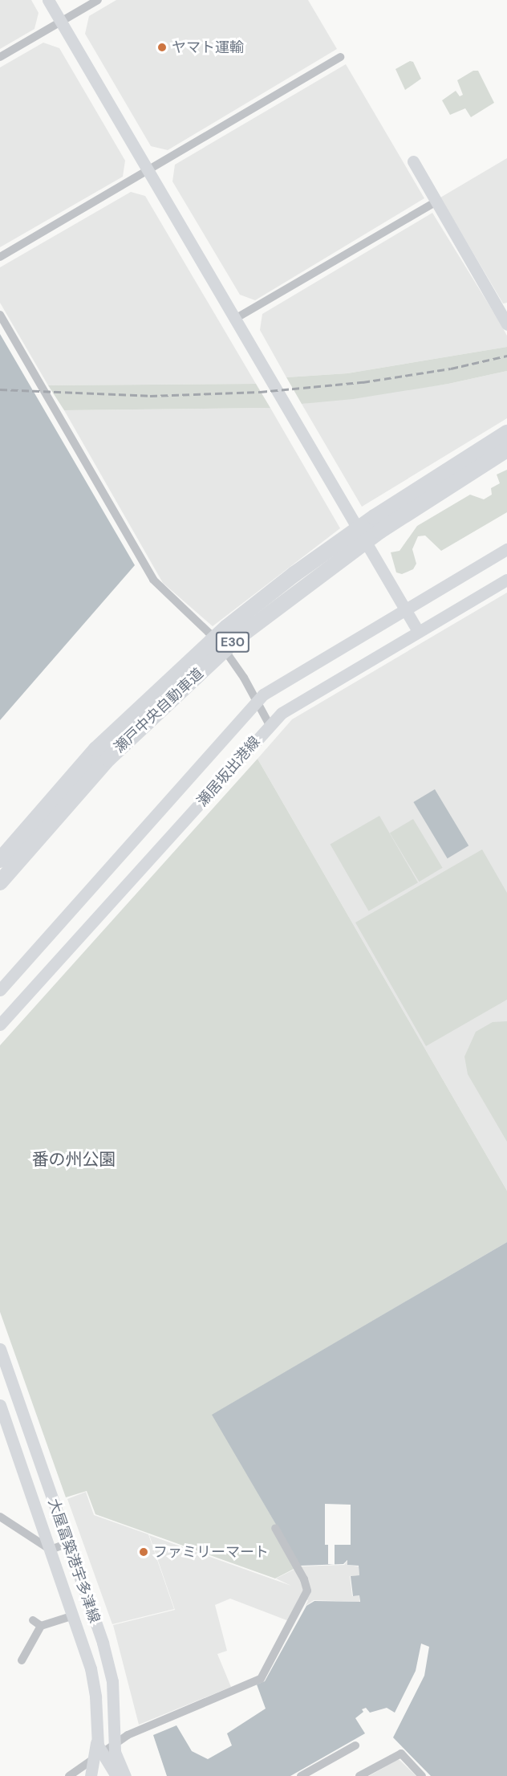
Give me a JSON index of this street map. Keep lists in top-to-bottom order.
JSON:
{
  "streets": {
    "highway": ["E30", "瀬戸中央自動車道"],
    "main road": ["瀬居坂出港線", "大屋冨築港宇多津線"]
  },
  "districts": ["番の州公園"],
  "places": ["ヤマト運輸", "ファミリーマート"]
}
